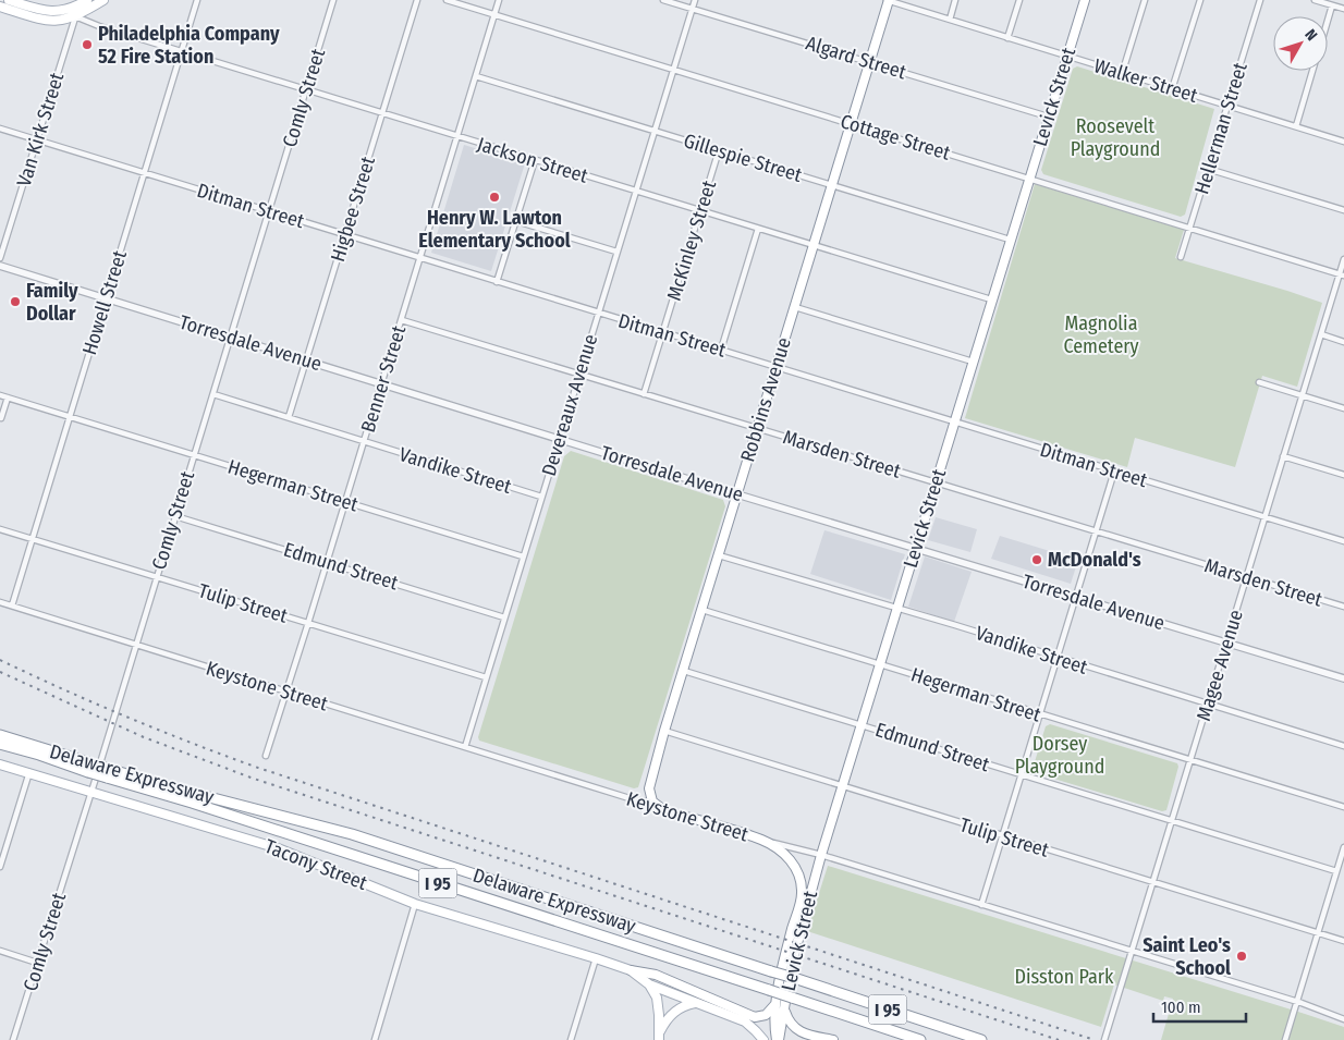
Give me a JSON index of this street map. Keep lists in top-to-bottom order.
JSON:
{
  "streets": {
    "highway": ["Delaware Expressway", "I 95"],
    "main road": [
      "Levick Street",
      "Robbins Avenue",
      "Keystone Street",
      "Tacony Street"
    ],
    "street": [
      "Algard Street",
      "Walker Street",
      "Comly Street",
      "Hellerman Street",
      "Van Kirk Street",
      "Cottage Street",
      "Gillespie Street",
      "Jackson Street",
      "Ditman Street",
      "Higbee Street",
      "McKinley Street",
      "Howell Street",
      "Torresdale Avenue",
      "Benner Street",
      "Devereaux Avenue",
      "Marsden Street",
      "Vandike Street",
      "Hegerman Street",
      "Edmund Street",
      "Tulip Street",
      "Magee Avenue"
    ]
  },
  "crossings": [
    ["Algard Street", "Levick Street"],
    ["Algard Street", "Robbins Avenue"],
    ["Algard Street", "Devereaux Avenue"],
    ["Walker Street", "Levick Street"],
    ["Walker Street", "Hellerman Street"],
    ["Walker Street", "Robbins Avenue"],
    ["Levick Street", "Cottage Street"],
    ["Levick Street", "Gillespie Street"],
    ["Levick Street", "Jackson Street"],
    ["Levick Street", "Ditman Street"],
    ["Levick Street", "Torresdale Avenue"],
    ["Levick Street", "Marsden Street"],
    ["Levick Street", "Vandike Street"],
    ["Levick Street", "Hegerman Street"],
    ["Levick Street", "Edmund Street"],
    ["Levick Street", "Tulip Street"],
    ["Levick Street", "Keystone Street"],
    ["Comly Street", "Jackson Street"],
    ["Comly Street", "Ditman Street"],
    ["Comly Street", "Torresdale Avenue"],
    ["Comly Street", "Vandike Street"],
    ["Comly Street", "Hegerman Street"],
    ["Comly Street", "Edmund Street"],
    ["Comly Street", "Tulip Street"],
    ["Comly Street", "Keystone Street"],
    ["Comly Street", "Tacony Street"],
    ["Hellerman Street", "Cottage Street"],
    ["Van Kirk Street", "Jackson Street"],
    ["Van Kirk Street", "Ditman Street"],
    ["Cottage Street", "Benner Street"],
    ["Cottage Street", "Robbins Avenue"],
    ["Cottage Street", "Devereaux Avenue"],
    ["Cottage Street", "Magee Avenue"],
    ["Gillespie Street", "McKinley Street"],
    ["Gillespie Street", "Benner Street"],
    ["Gillespie Street", "Robbins Avenue"],
    ["Gillespie Street", "Devereaux Avenue"],
    ["Jackson Street", "Higbee Street"],
    ["Jackson Street", "McKinley Street"],
    ["Jackson Street", "Howell Street"],
    ["Jackson Street", "Benner Street"],
    ["Jackson Street", "Robbins Avenue"],
    ["Jackson Street", "Devereaux Avenue"],
    ["Ditman Street", "Higbee Street"],
    ["Ditman Street", "McKinley Street"],
    ["Ditman Street", "Howell Street"],
    ["Ditman Street", "Benner Street"],
    ["Ditman Street", "Robbins Avenue"],
    ["Ditman Street", "Devereaux Avenue"],
    ["Ditman Street", "Magee Avenue"],
    ["Higbee Street", "Torresdale Avenue"],
    ["Higbee Street", "Vandike Street"],
    ["McKinley Street", "Marsden Street"],
    ["Howell Street", "Torresdale Avenue"],
    ["Howell Street", "Hegerman Street"],
    ["Howell Street", "Tulip Street"],
    ["Howell Street", "Keystone Street"],
    ["Torresdale Avenue", "Benner Street"],
    ["Torresdale Avenue", "Robbins Avenue"],
    ["Torresdale Avenue", "Devereaux Avenue"],
    ["Torresdale Avenue", "Magee Avenue"],
    ["Benner Street", "Marsden Street"],
    ["Benner Street", "Vandike Street"],
    ["Benner Street", "Hegerman Street"],
    ["Benner Street", "Edmund Street"],
    ["Benner Street", "Tulip Street"],
    ["Benner Street", "Keystone Street"],
    ["Robbins Avenue", "Marsden Street"],
    ["Robbins Avenue", "Vandike Street"],
    ["Robbins Avenue", "Hegerman Street"],
    ["Robbins Avenue", "Edmund Street"],
    ["Robbins Avenue", "Tulip Street"],
    ["Robbins Avenue", "Keystone Street"],
    ["Devereaux Avenue", "Marsden Street"],
    ["Devereaux Avenue", "Vandike Street"],
    ["Devereaux Avenue", "Hegerman Street"],
    ["Devereaux Avenue", "Edmund Street"],
    ["Devereaux Avenue", "Tulip Street"],
    ["Devereaux Avenue", "Keystone Street"],
    ["Marsden Street", "Magee Avenue"],
    ["Vandike Street", "Magee Avenue"],
    ["Hegerman Street", "Magee Avenue"],
    ["Edmund Street", "Magee Avenue"],
    ["Tulip Street", "Magee Avenue"],
    ["Magee Avenue", "Keystone Street"]
  ],
  "parks": [
    "Roosevelt Playground",
    "Magnolia Cemetery",
    "Dorsey Playground",
    "Disston Park"
  ],
  "places": [
    "Philadelphia Company 52 Fire Station",
    "Henry W. Lawton Elementary School",
    "Family Dollar",
    "McDonald's",
    "Saint Leo's School"
  ],
  "scale_bar": "100 m",
  "north": "top right"
}
